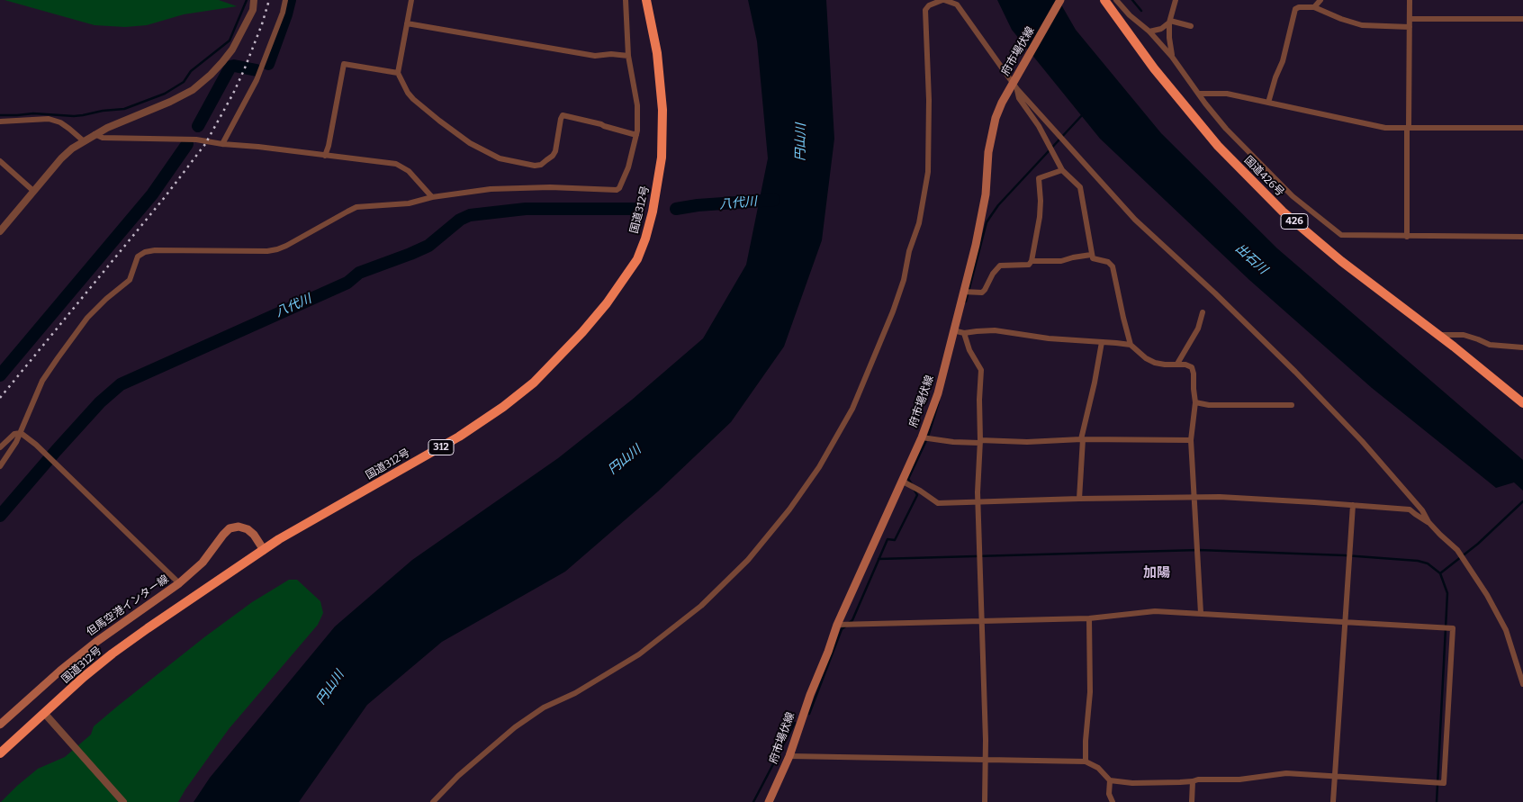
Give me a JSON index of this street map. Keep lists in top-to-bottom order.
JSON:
{
  "streets": {
    "highway": [
      "国道426号",
      "国道312号",
      "426",
      "312"
    ],
    "main road": ["府市場伏線", "但馬空港インター線"]
  },
  "crossings": [
    ["国道312号", "但馬空港インター線"]
  ],
  "districts": ["加陽"],
  "water": ["円山川", "八代川", "出石川"]
}
